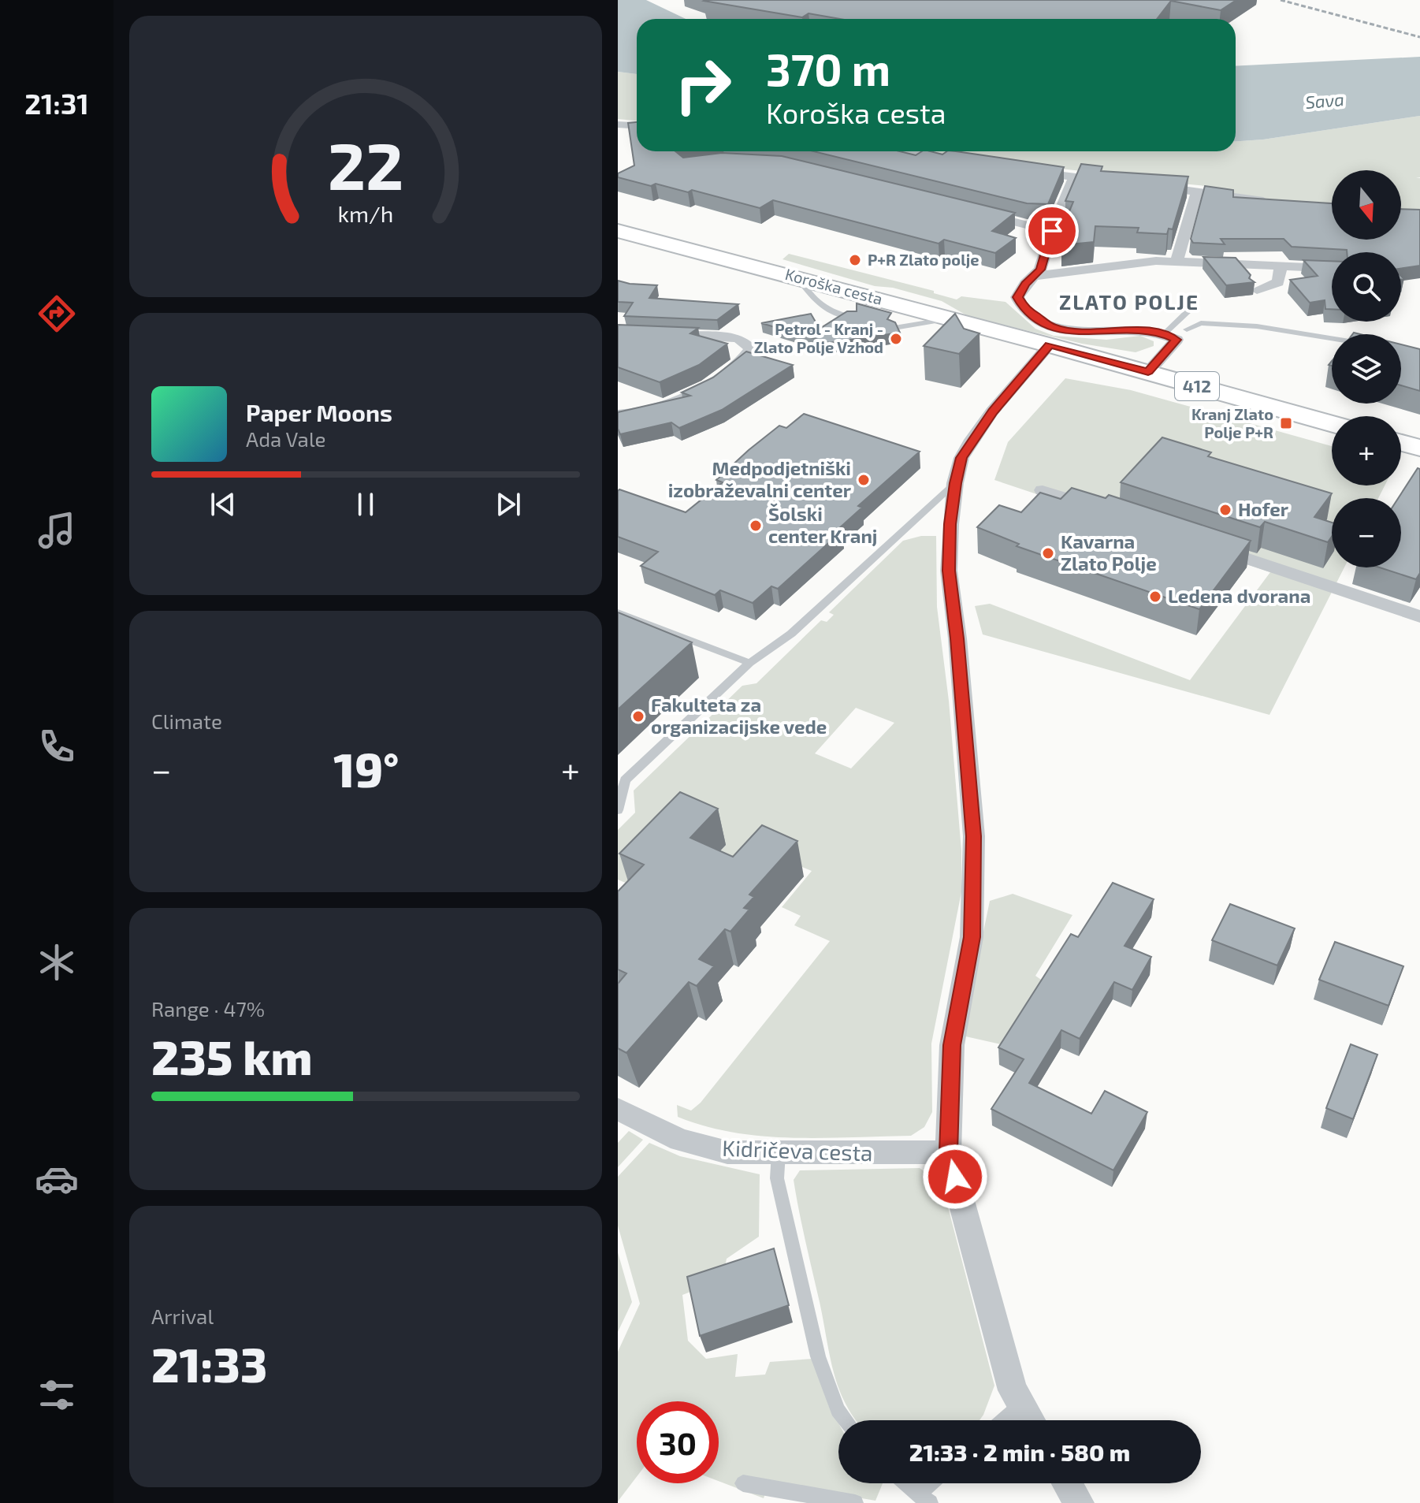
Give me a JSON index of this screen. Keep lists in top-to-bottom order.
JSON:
{
  "streets": {
    "main road": ["Koroška cesta", "412"],
    "street": ["Kidričeva cesta"]
  },
  "crossings": [
    ["Koroška cesta", "412"]
  ],
  "districts": ["ZLATO POLJE"],
  "water": ["Sava"],
  "places": {
    "other": [
      "P+R Zlato polje",
      "Petrol - Kranj - Zlato Polje Vzhod",
      "Medpodjetniški izobraževalni center",
      "Hofer",
      "Šolski center Kranj",
      "Kavarna Zlato Polje",
      "Ledena dvorana",
      "Fakulteta za organizacijske vede"
    ],
    "transit": ["Kranj Zlato Polje P+R"]
  },
  "north": "bottom",
  "page": {
    "tabs": "21:31",
    "turn": ["370 m", "Koroška cesta"],
    "map_buttons": ["+", "−"],
    "song": ["Paper Moons", "Ada Vale"],
    "tile": [
      "Climate",
      ["Range · 47%", "235 km"],
      ["Arrival", "21:33"]
    ],
    "heat": ["−", "19°", "+"],
    "limit": "30",
    "trip": "21:33 · 2 min · 580 m",
    "gauge": ["22", "km/h"]
  }
}
